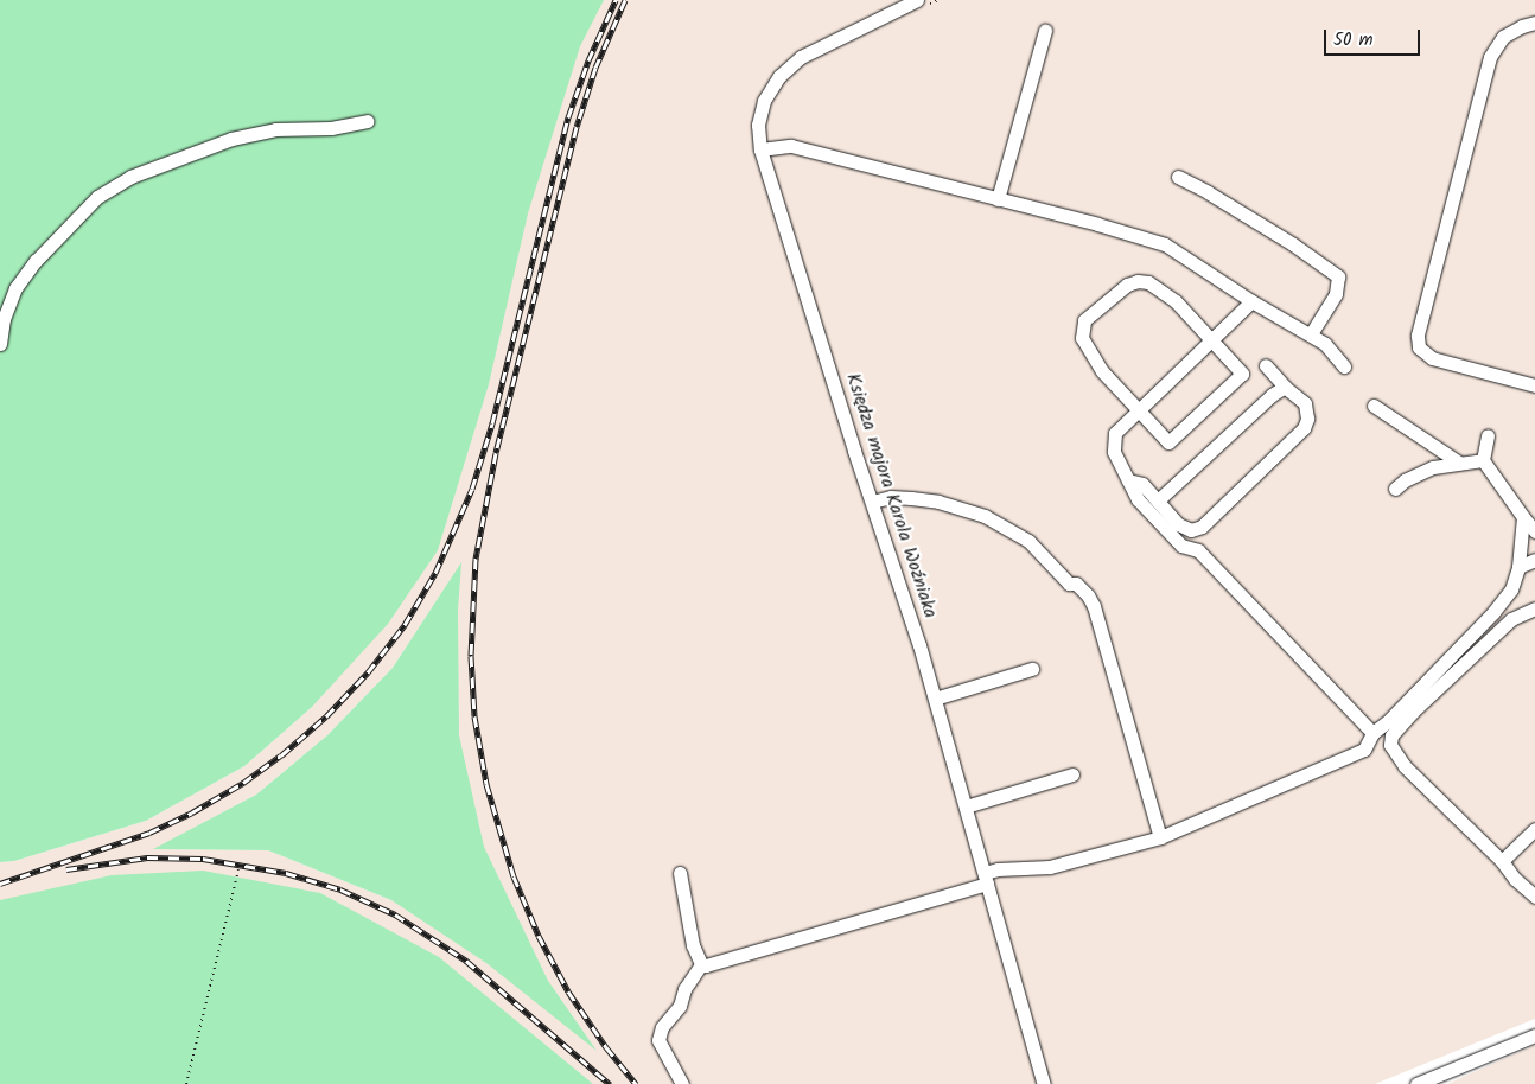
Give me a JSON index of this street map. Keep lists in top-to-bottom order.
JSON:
{
  "streets": {
    "street": ["Księdza majora Karola Woźniaka"]
  },
  "scale_bar": "50 m"
}
